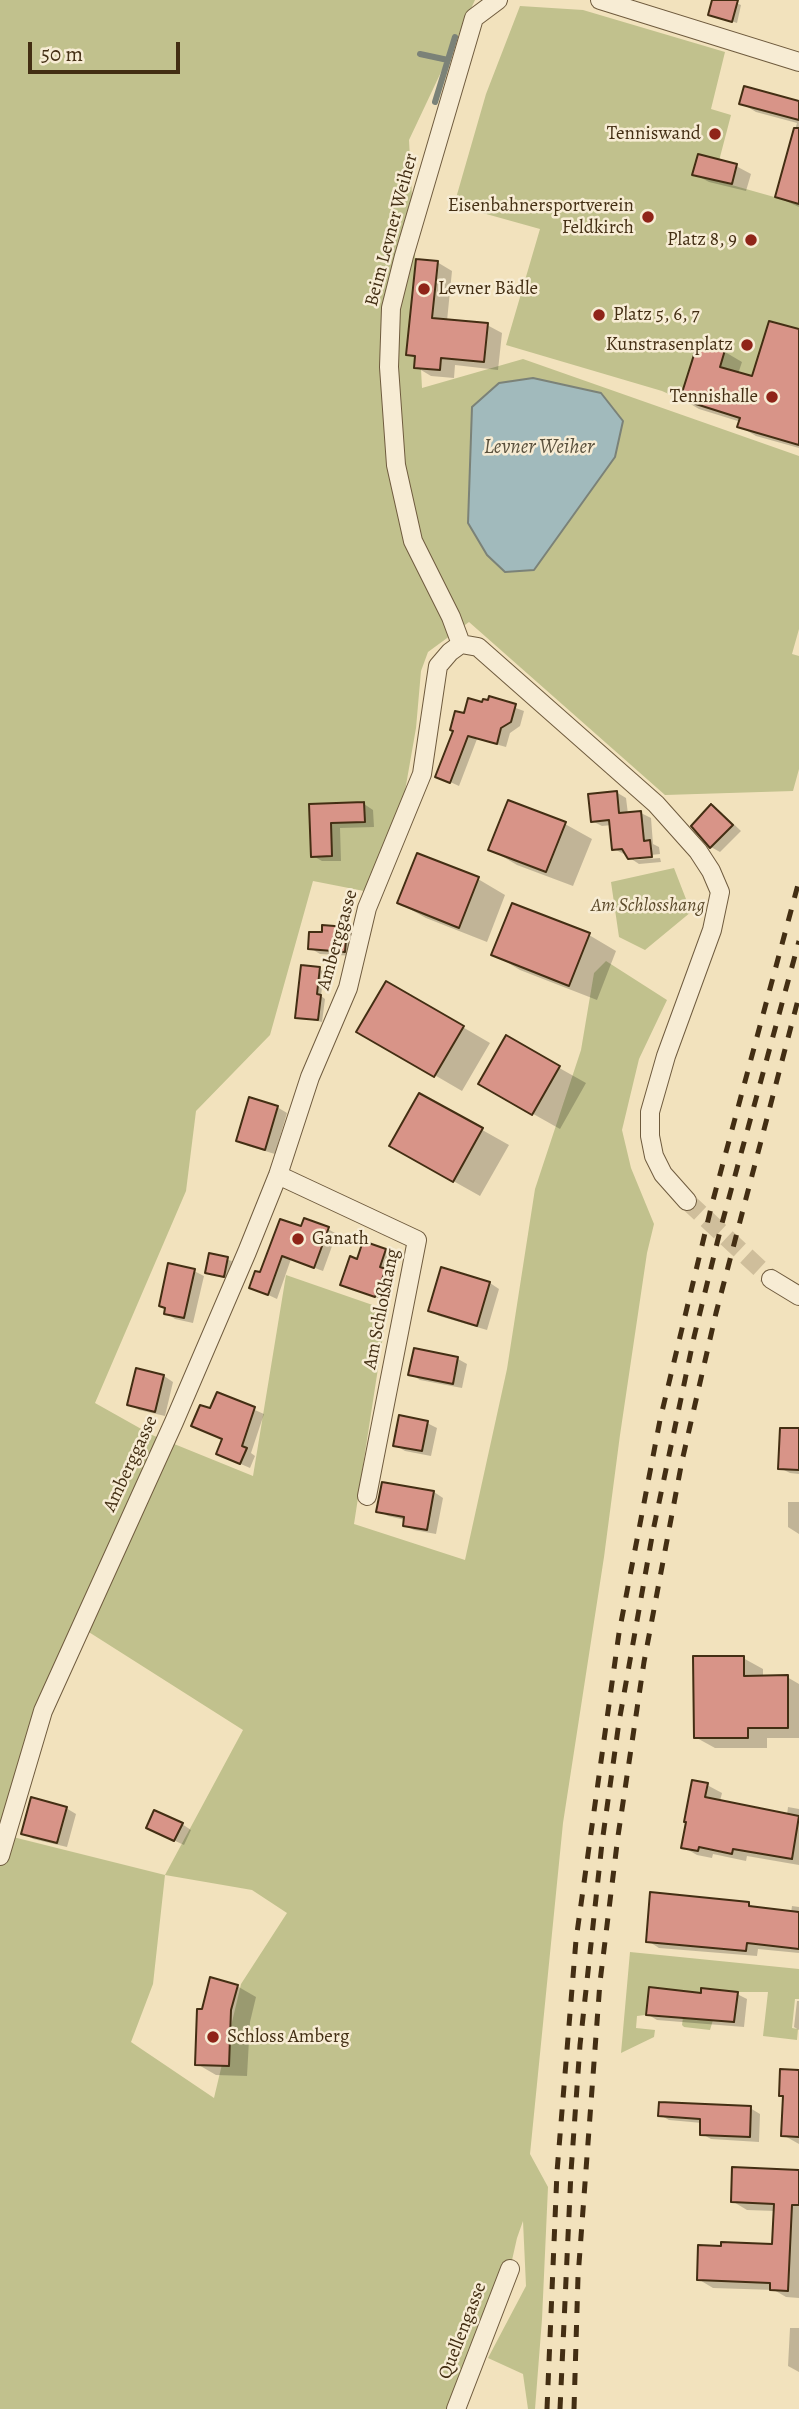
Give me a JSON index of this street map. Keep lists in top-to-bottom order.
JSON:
{
  "streets": {
    "street": [
      "Beim Levner Weiher",
      "Amberggasse",
      "Am Schloßhang",
      "Quellengasse"
    ]
  },
  "crossings": [
    ["Beim Levner Weiher", "Amberggasse"],
    ["Amberggasse", "Am Schloßhang"]
  ],
  "water": ["Levner Weiher"],
  "parks": ["Am Schlosshang"],
  "places": [
    "Tenniswand",
    "Eisenbahnersportverein Feldkirch",
    "Platz 8, 9",
    "Levner Bädle",
    "Platz 5, 6, 7",
    "Kunstrasenplatz",
    "Tennishalle",
    "Ganath",
    "Schloss Amberg"
  ],
  "scale_bar": "50 m"
}
